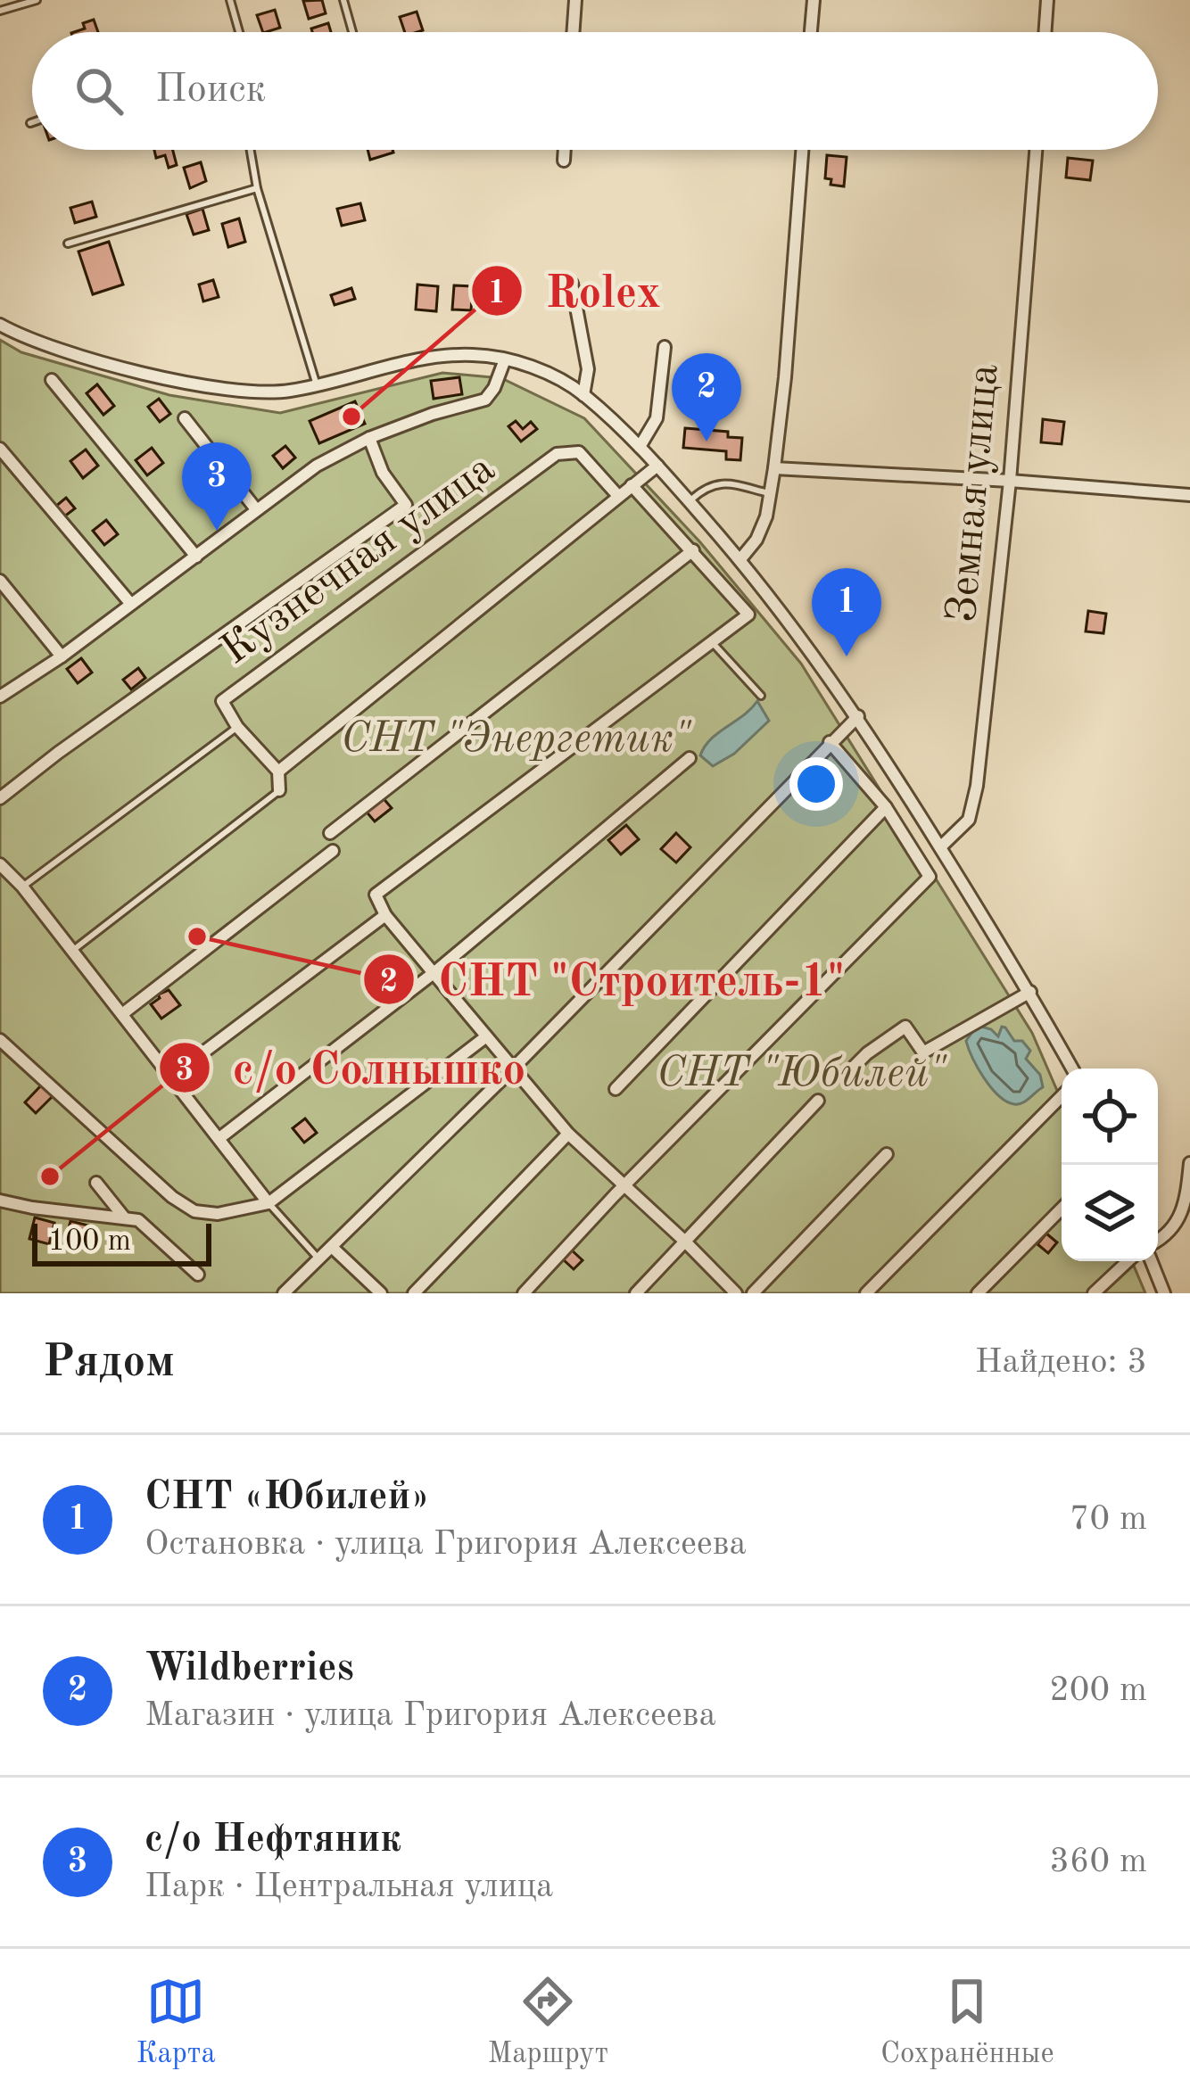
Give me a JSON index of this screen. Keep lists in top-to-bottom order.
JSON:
{
  "streets": {
    "street": ["Земная улица", "Кузнечная улица"]
  },
  "parks": ["СНТ \"Энергетик\"", "СНТ \"Юбилей\""],
  "places": ["Rolex", "СНТ \"Строитель-1\"", "с/о Солнышко"],
  "scale_bar": "100 m",
  "page": {
    "search": "Поиск",
    "pins": ["2", "3", "1"],
    "scale": "100 m",
    "heading": ["Рядом", "Найдено: 3"],
    "list": [
      {
        "mark": "1",
        "name": "СНТ «Юбилей»",
        "note": "Остановка · улица Григория Алексеева",
        "value": "70 m"
      },
      {
        "mark": "2",
        "name": "Wildberries",
        "note": "Магазин · улица Григория Алексеева",
        "value": "200 m"
      },
      {
        "mark": "3",
        "name": "с/о Нефтяник",
        "note": "Парк · Центральная улица",
        "value": "360 m"
      }
    ],
    "nav": ["Карта", "Маршрут", "Сохранённые"]
  }
}
